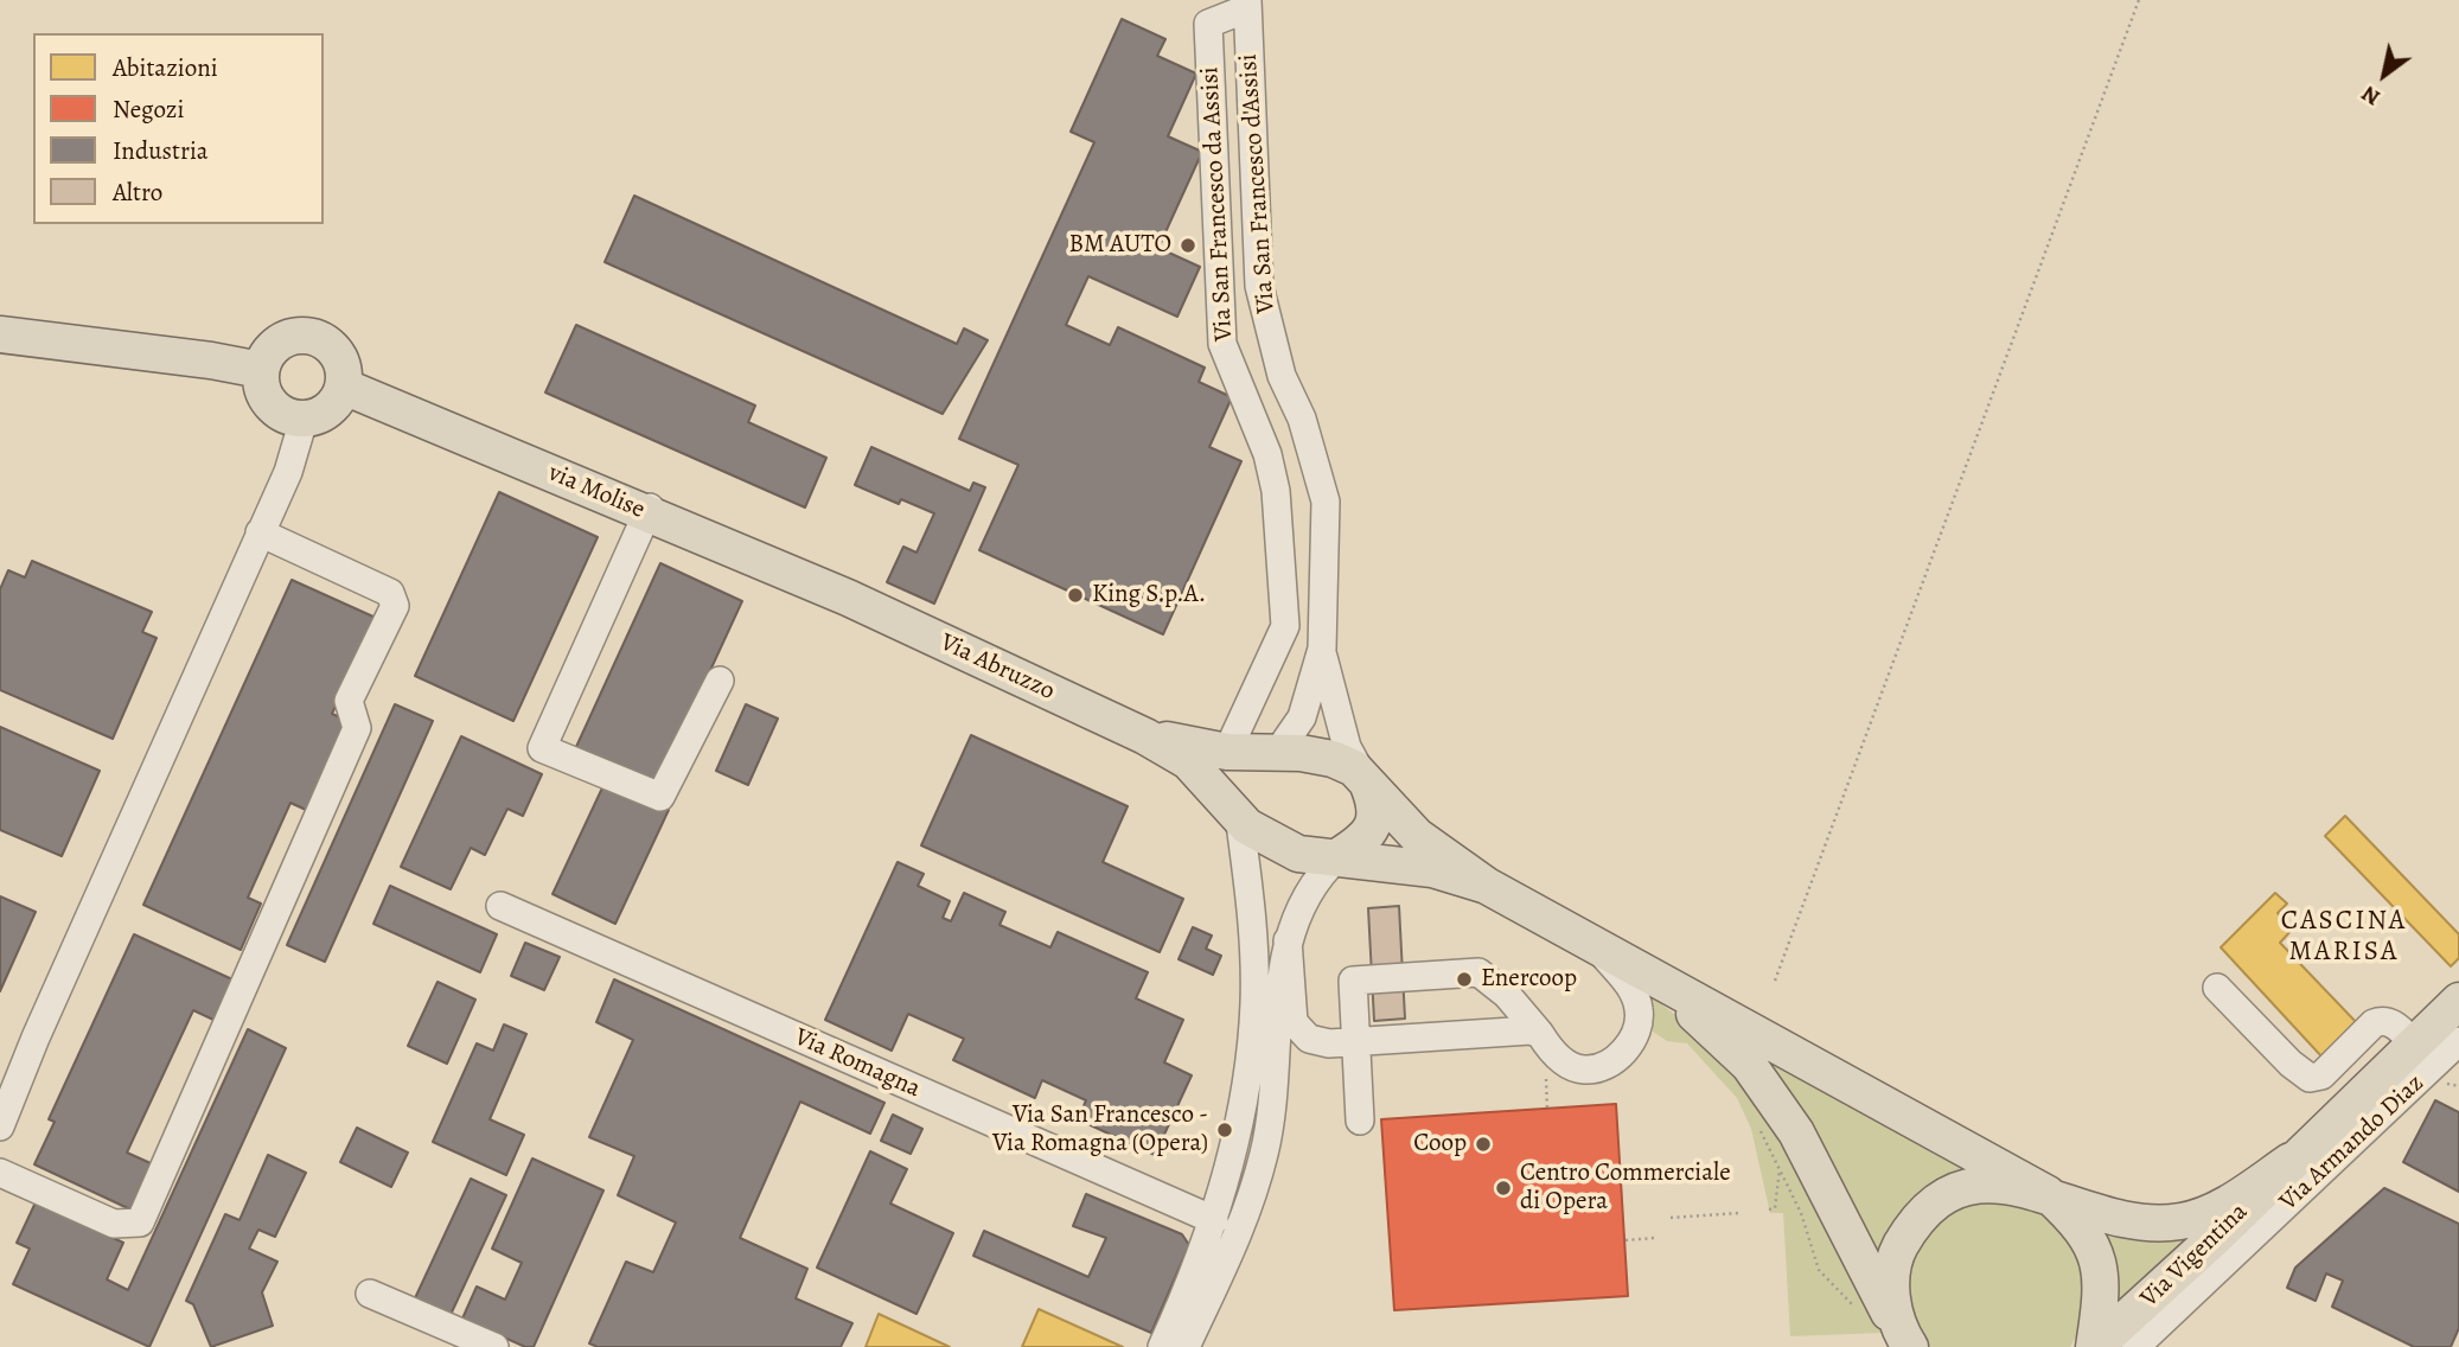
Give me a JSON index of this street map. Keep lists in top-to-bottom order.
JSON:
{
  "streets": {
    "main road": ["via Molise", "Via Abruzzo", "Via Vigentina"],
    "street": [
      "Via San Francesco d'Assisi",
      "Via San Francesco da Assisi",
      "Via Romagna",
      "Via Armando Diaz"
    ]
  },
  "crossings": [
    ["Via San Francesco d'Assisi", "Via San Francesco da Assisi"],
    ["Via San Francesco d'Assisi", "Via Abruzzo"],
    ["Via San Francesco da Assisi", "Via Abruzzo"],
    ["via Molise", "Via Abruzzo"]
  ],
  "districts": ["CASCINA MARISA"],
  "places": [
    "BM AUTO",
    "King S.p.A.",
    "Enercoop",
    "Via San Francesco - Via Romagna (Opera)",
    "Coop",
    "Centro Commerciale di Opera"
  ],
  "legend": [
    "Abitazioni",
    "Negozi",
    "Industria",
    "Altro"
  ],
  "north": "bottom left"
}
